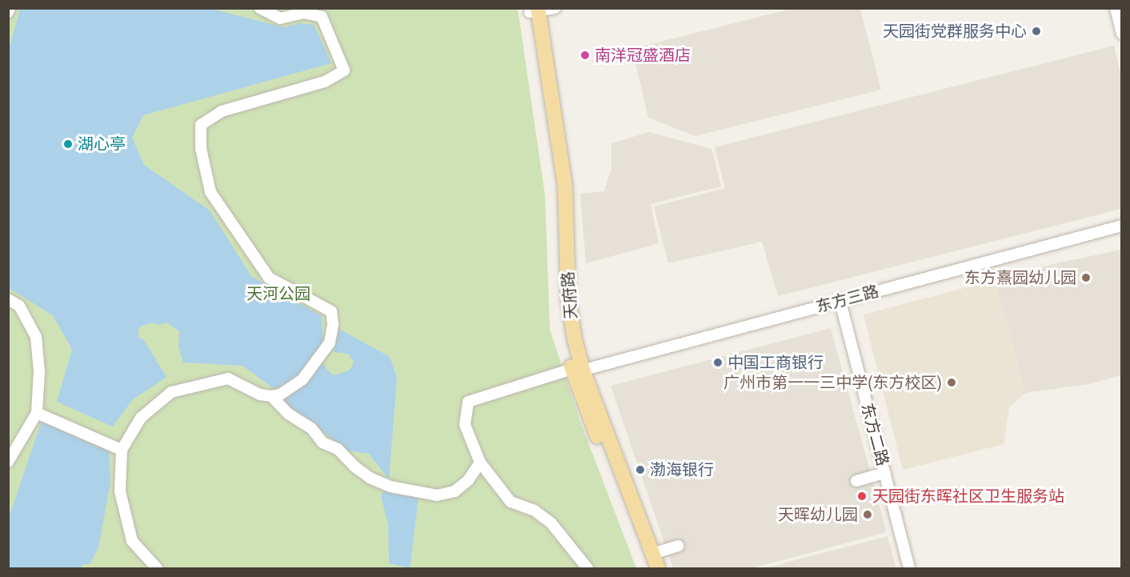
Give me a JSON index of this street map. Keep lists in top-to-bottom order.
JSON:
{
  "streets": {
    "main road": ["天府路"],
    "street": ["东方三路", "东方二路"]
  },
  "crossings": [
    ["天府路", "东方三路"],
    ["东方三路", "东方二路"]
  ],
  "parks": ["天河公园"],
  "places": [
    "天园街党群服务中心",
    "南洋冠盛酒店",
    "湖心亭",
    "东方熹园幼儿园",
    "中国工商银行",
    "广州市第一一三中学(东方校区)",
    "渤海银行",
    "天园街东晖社区卫生服务站",
    "天晖幼儿园"
  ]
}
